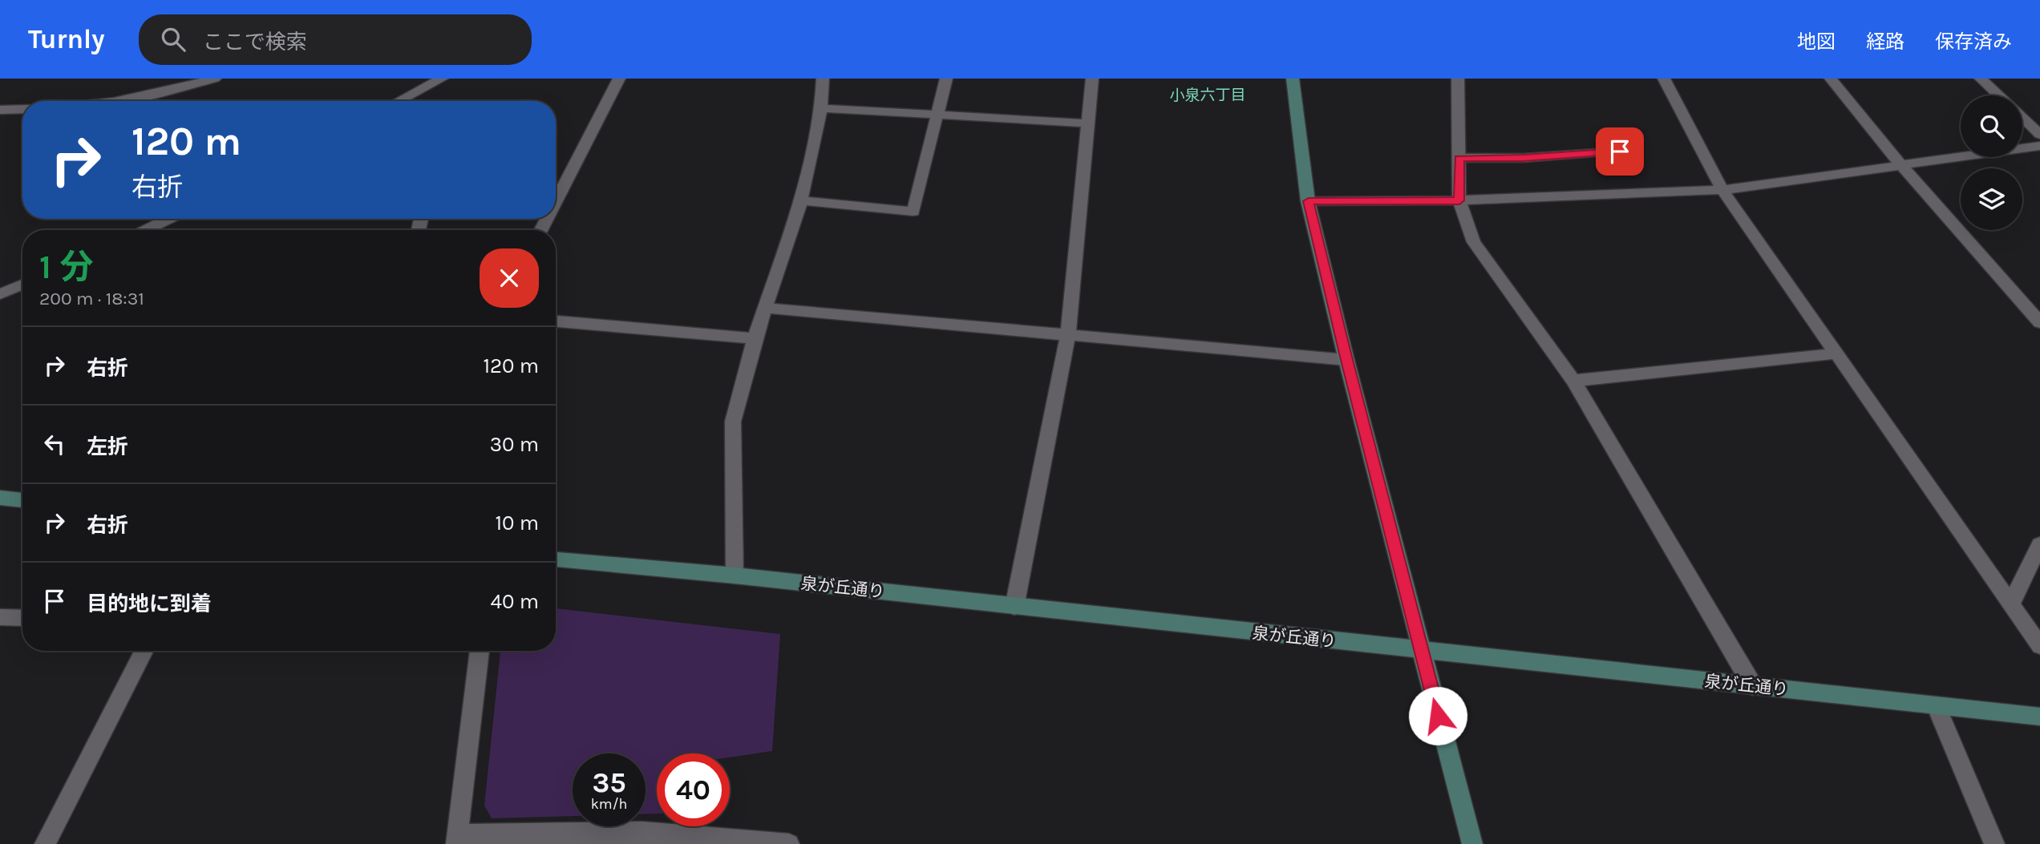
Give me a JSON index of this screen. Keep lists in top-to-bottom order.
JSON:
{
  "streets": {
    "street": ["泉が丘通り"]
  },
  "districts": ["小泉六丁目"],
  "page": {
    "header": "Turnly",
    "search": "ここで検索",
    "nav": ["地図", "経路", "保存済み"],
    "turn": ["120 m", "右折"],
    "heading": ["1 分", "200 m · 18:31"],
    "list": [
      {
        "name": "右折",
        "value": "120 m"
      },
      {
        "name": "左折",
        "value": "30 m"
      },
      {
        "name": "右折",
        "value": "10 m"
      },
      {
        "name": "目的地に到着",
        "value": "40 m"
      }
    ],
    "speed": "35 km/h",
    "limit": "40"
  }
}
